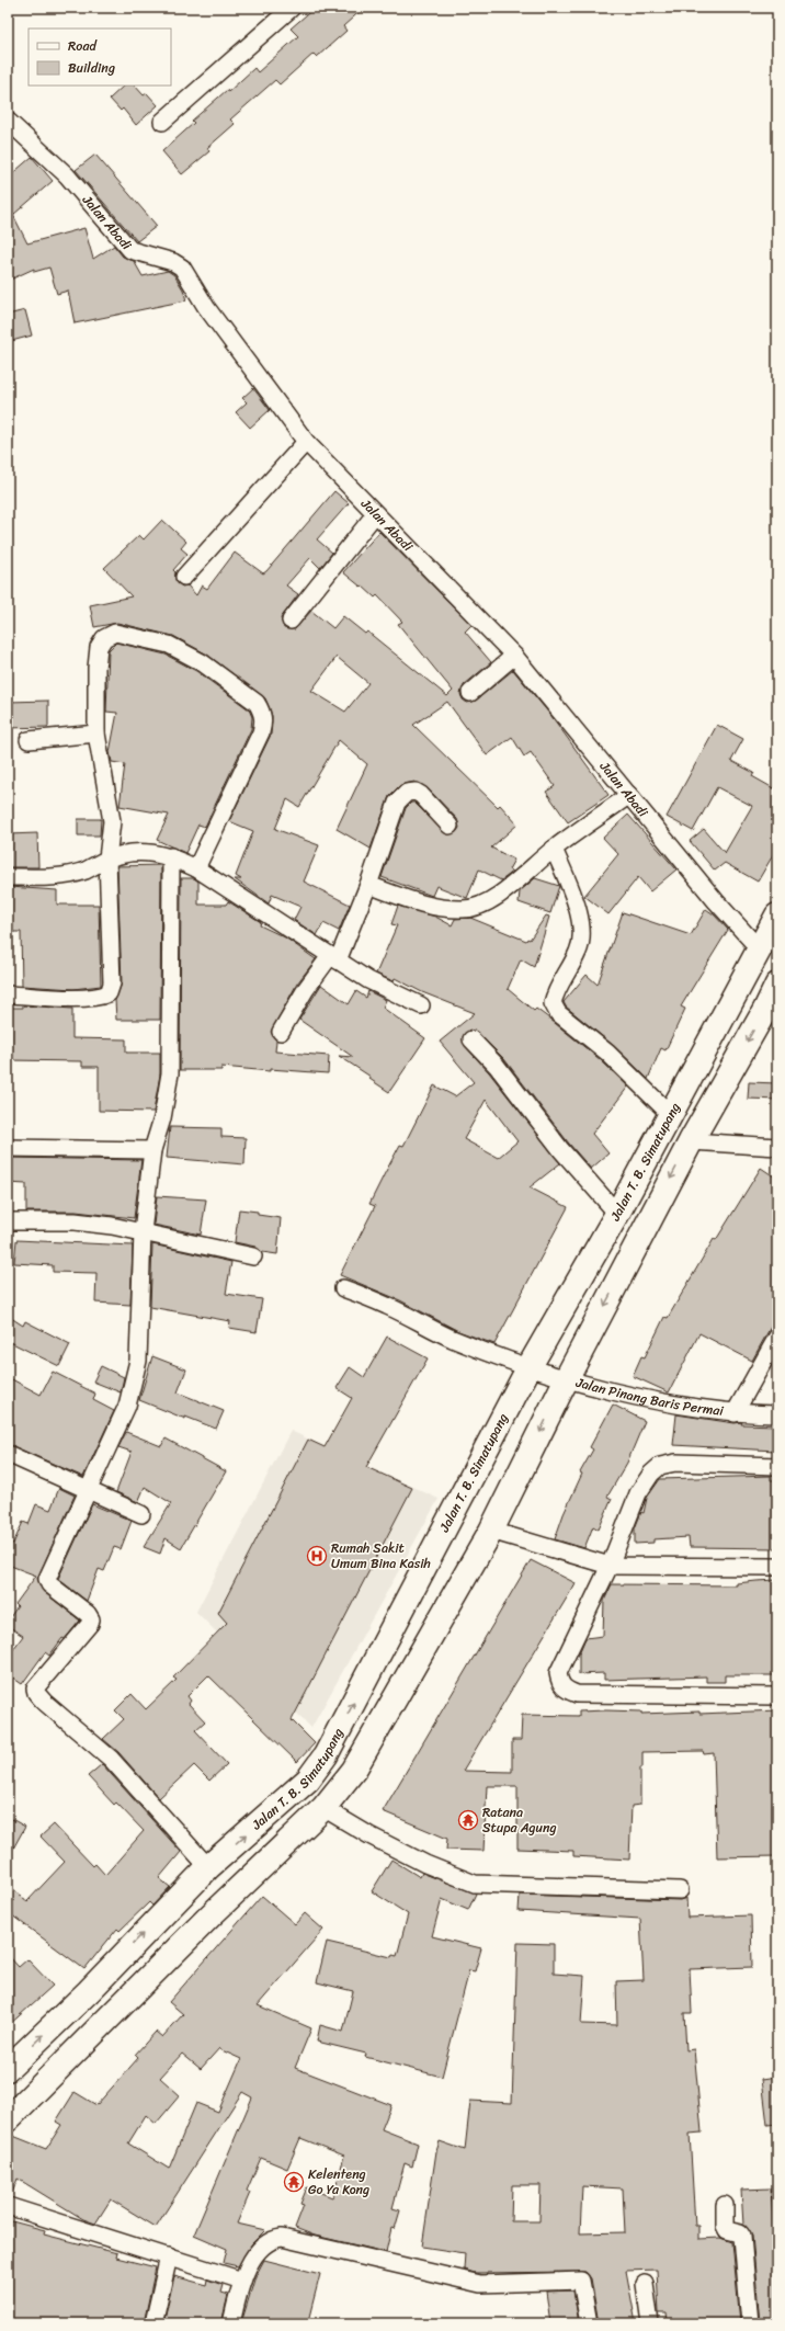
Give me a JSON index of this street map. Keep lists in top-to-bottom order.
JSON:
{
  "streets": {
    "main road": ["Jalan T. B. Simatupang"],
    "street": ["Jalan Abadi", "Jalan Pinang Baris Permai"]
  },
  "crossings": [
    ["Jalan Abadi", "Jalan T. B. Simatupang"],
    ["Jalan T. B. Simatupang", "Jalan Pinang Baris Permai"]
  ],
  "places": {
    "hospital": ["Rumah Sakit Umum Bina Kasih"],
    "temple": ["Ratana Stupa Agung", "Kelenteng Go Ya Kong"]
  },
  "legend": ["Road", "Building"]
}
